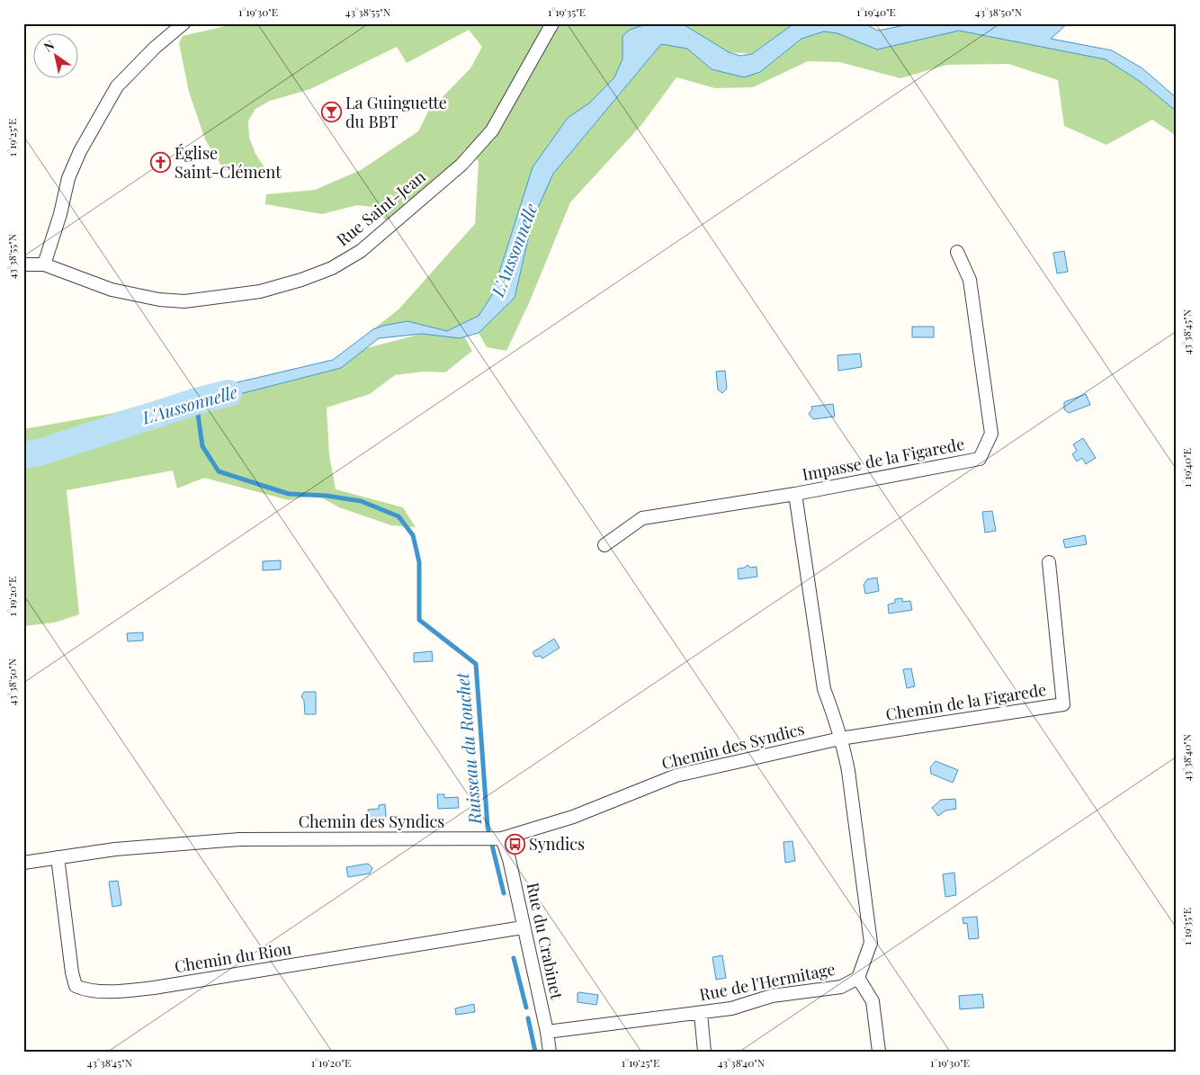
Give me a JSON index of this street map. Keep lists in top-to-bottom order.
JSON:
{
  "streets": {
    "street": [
      "Rue Saint-Jean",
      "Impasse de la Figarede",
      "Chemin de la Figarede",
      "Chemin des Syndics",
      "Rue du Crabinet",
      "Chemin du Riou",
      "Rue de l'Hermitage"
    ]
  },
  "crossings": [
    ["Impasse de la Figarede", "Chemin de la Figarede"],
    ["Impasse de la Figarede", "Chemin des Syndics"],
    ["Impasse de la Figarede", "Rue de l'Hermitage"],
    ["Chemin de la Figarede", "Chemin des Syndics"],
    ["Chemin de la Figarede", "Rue de l'Hermitage"],
    ["Chemin des Syndics", "Rue du Crabinet"],
    ["Chemin des Syndics", "Chemin du Riou"],
    ["Chemin des Syndics", "Rue de l'Hermitage"],
    ["Rue du Crabinet", "Chemin du Riou"],
    ["Rue du Crabinet", "Rue de l'Hermitage"]
  ],
  "water": ["L'Aussonnelle", "Ruisseau du Rouchet"],
  "places": {
    "bar": ["La Guinguette du BBT"],
    "church": ["Église Saint-Clément"],
    "bus stop": ["Syndics"]
  },
  "north": "top left",
  "coordinates": [
    "1°19'30\"E",
    "43°38'55\"N",
    "1°19'35\"E",
    "1°19'40\"E",
    "43°38'50\"N",
    "1°19'25\"E",
    "43°38'45\"N",
    "1°19'20\"E",
    "43°38'40\"N"
  ]
}
